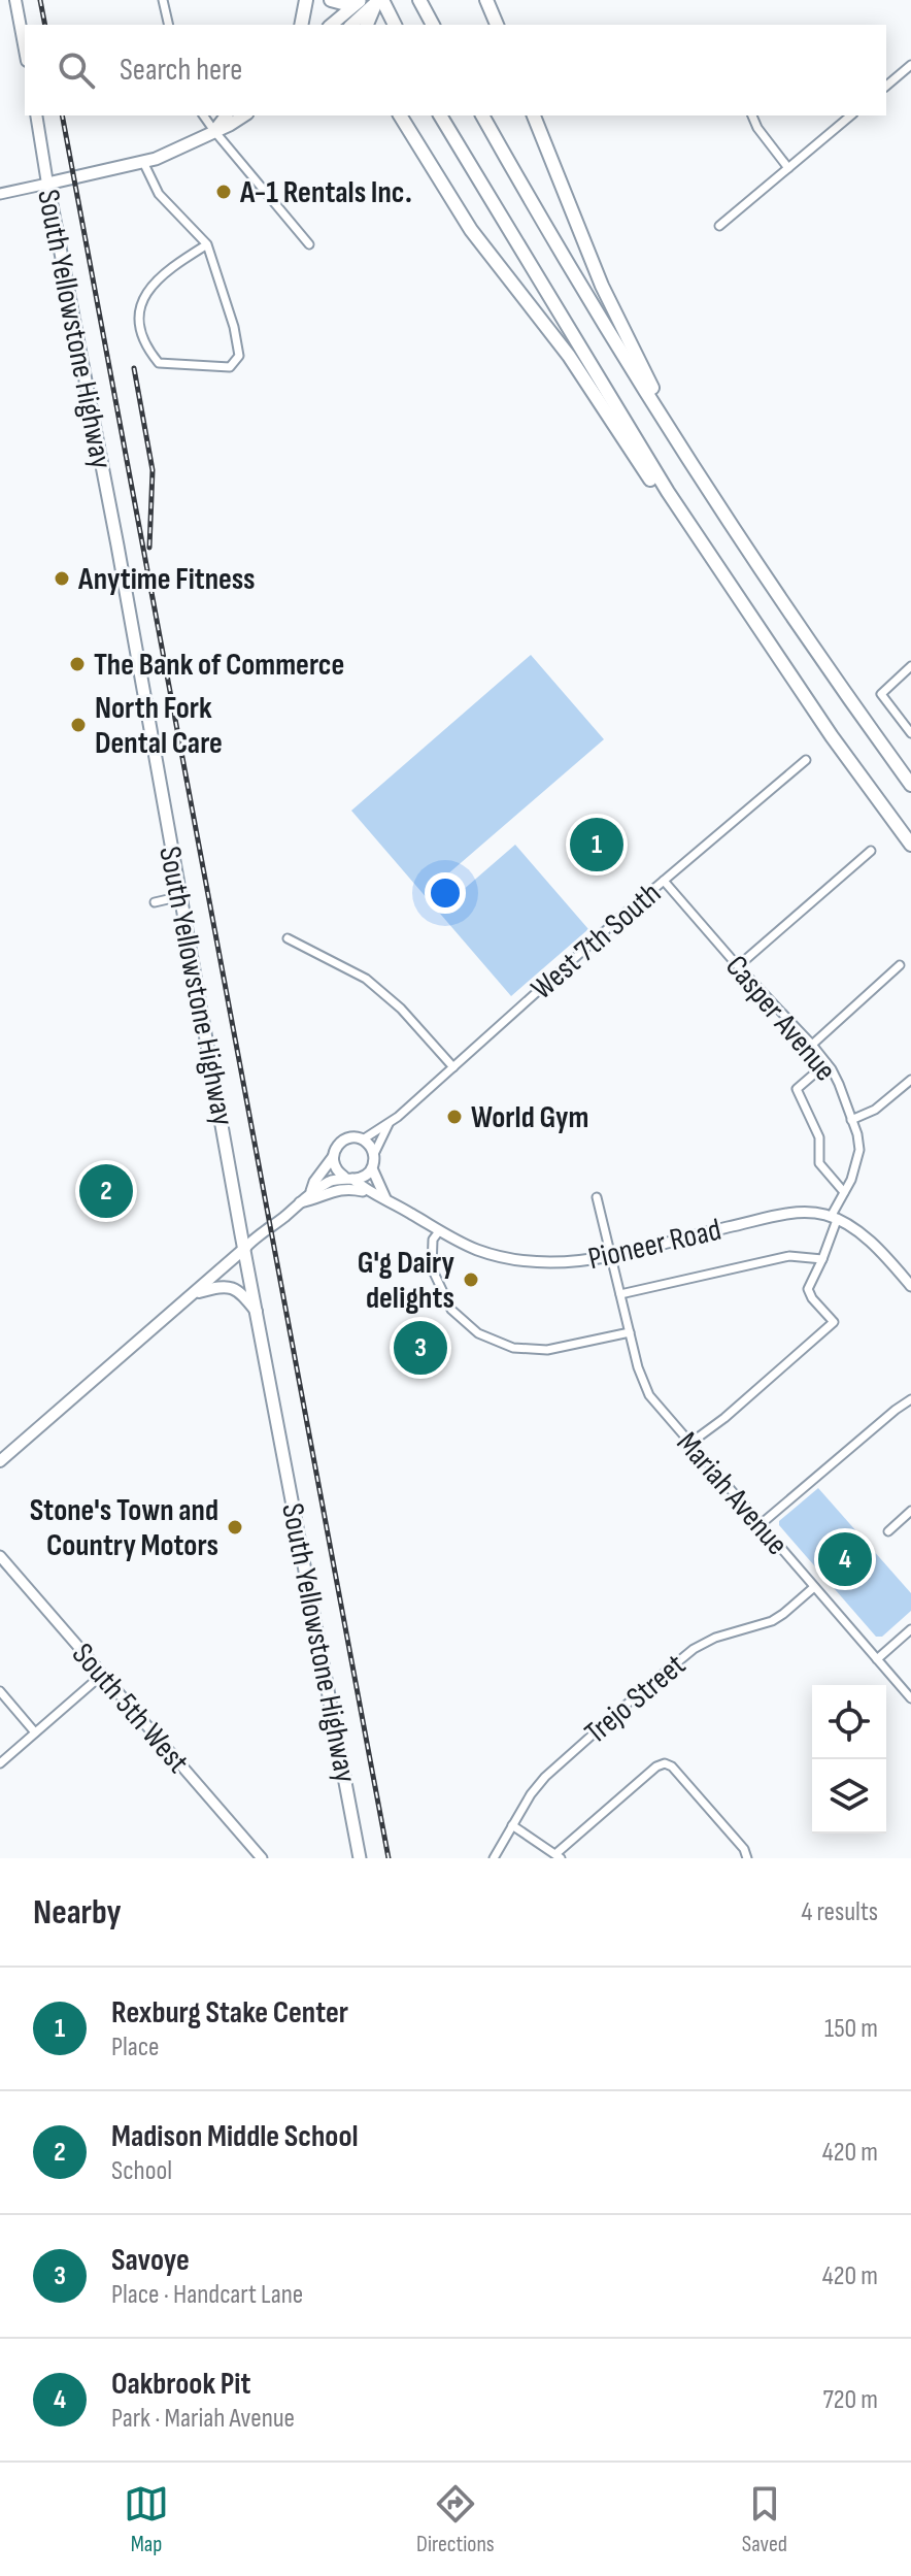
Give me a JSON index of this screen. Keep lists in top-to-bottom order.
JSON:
{
  "streets": {
    "main road": ["South Yellowstone Highway"],
    "street": [
      "West 7th South",
      "Casper Avenue",
      "Pioneer Road",
      "Mariah Avenue",
      "Trejo Street",
      "South 5th West"
    ]
  },
  "crossings": [
    ["West 7th South", "Casper Avenue"],
    ["West 7th South", "Pioneer Road"],
    ["Casper Avenue", "Pioneer Road"],
    ["Casper Avenue", "Mariah Avenue"],
    ["Pioneer Road", "Mariah Avenue"],
    ["Mariah Avenue", "Trejo Street"]
  ],
  "places": [
    "A-1 Rentals Inc.",
    "Anytime Fitness",
    "The Bank of Commerce",
    "North Fork Dental Care",
    "World Gym",
    "G'g Dairy delights",
    "Stone's Town and Country Motors"
  ],
  "page": {
    "search": "Search here",
    "pins": [
      "1",
      "2",
      "3",
      "4"
    ],
    "heading": ["Nearby", "4 results"],
    "list": [
      {
        "mark": "1",
        "name": "Rexburg Stake Center",
        "note": "Place",
        "value": "150 m"
      },
      {
        "mark": "2",
        "name": "Madison Middle School",
        "note": "School",
        "value": "420 m"
      },
      {
        "mark": "3",
        "name": "Savoye",
        "note": "Place · Handcart Lane",
        "value": "420 m"
      },
      {
        "mark": "4",
        "name": "Oakbrook Pit",
        "note": "Park · Mariah Avenue",
        "value": "720 m"
      }
    ],
    "nav": ["Map", "Directions", "Saved"]
  }
}
